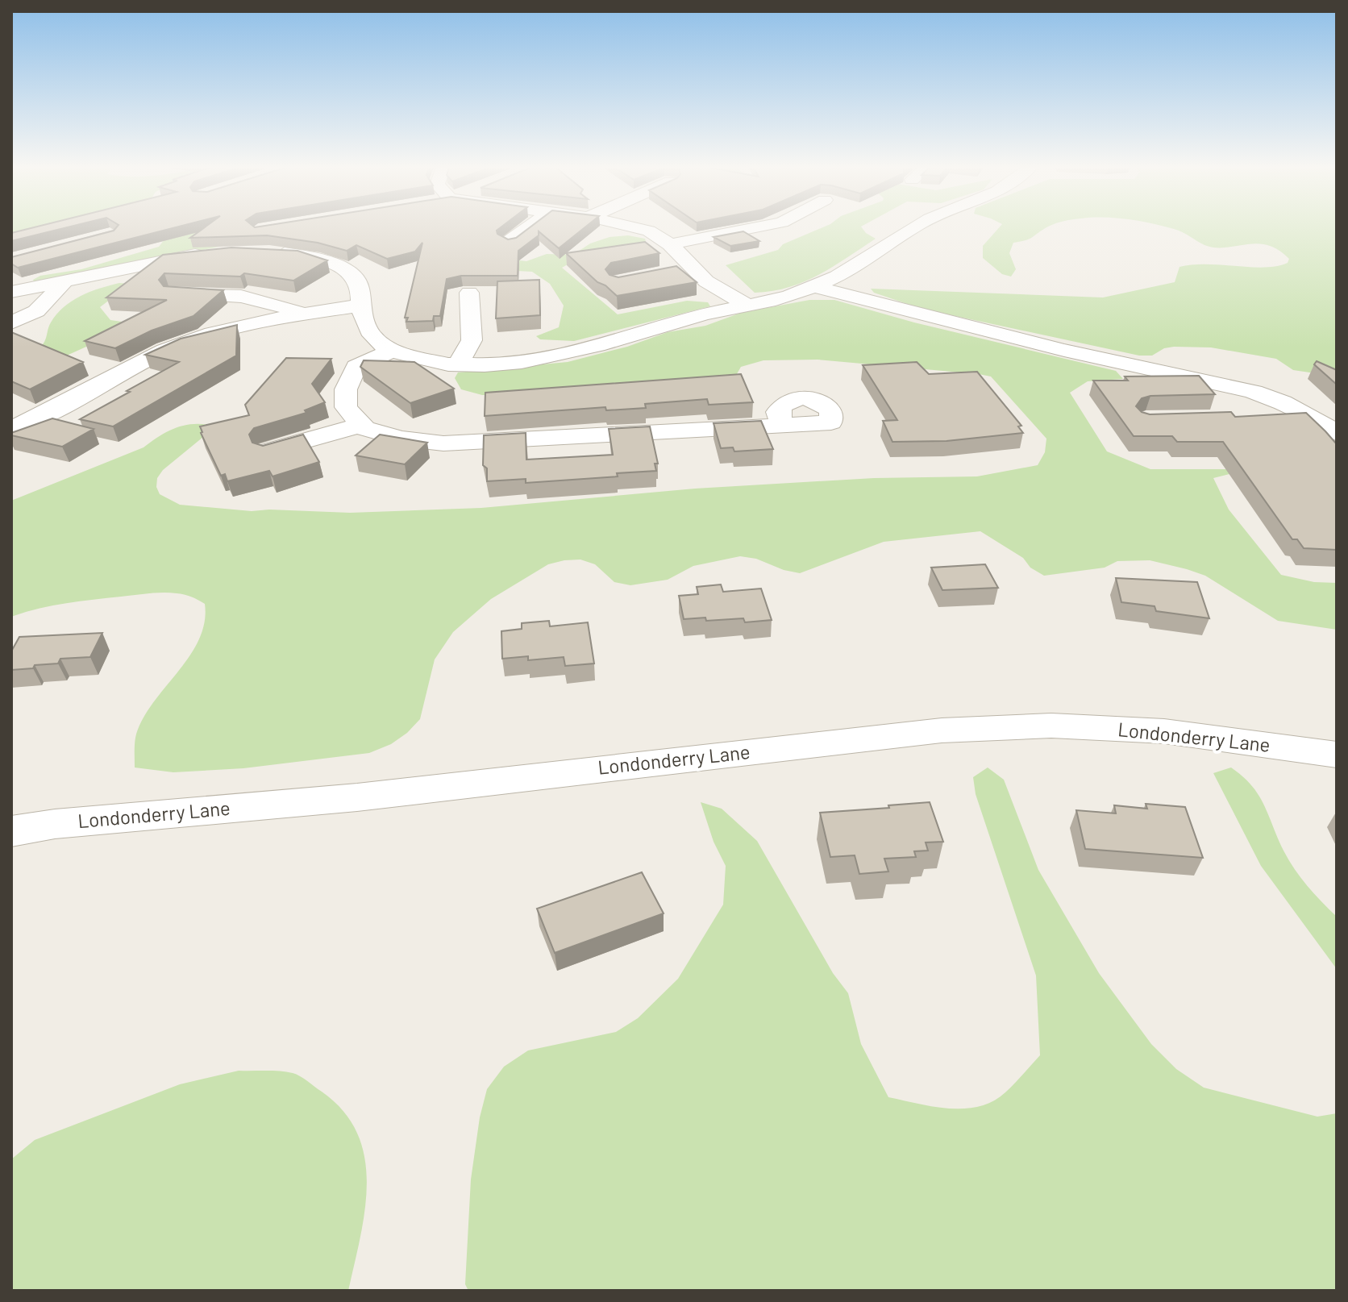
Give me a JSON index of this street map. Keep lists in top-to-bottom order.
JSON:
{
  "streets": {
    "street": ["Londonderry Lane"]
  }
}
